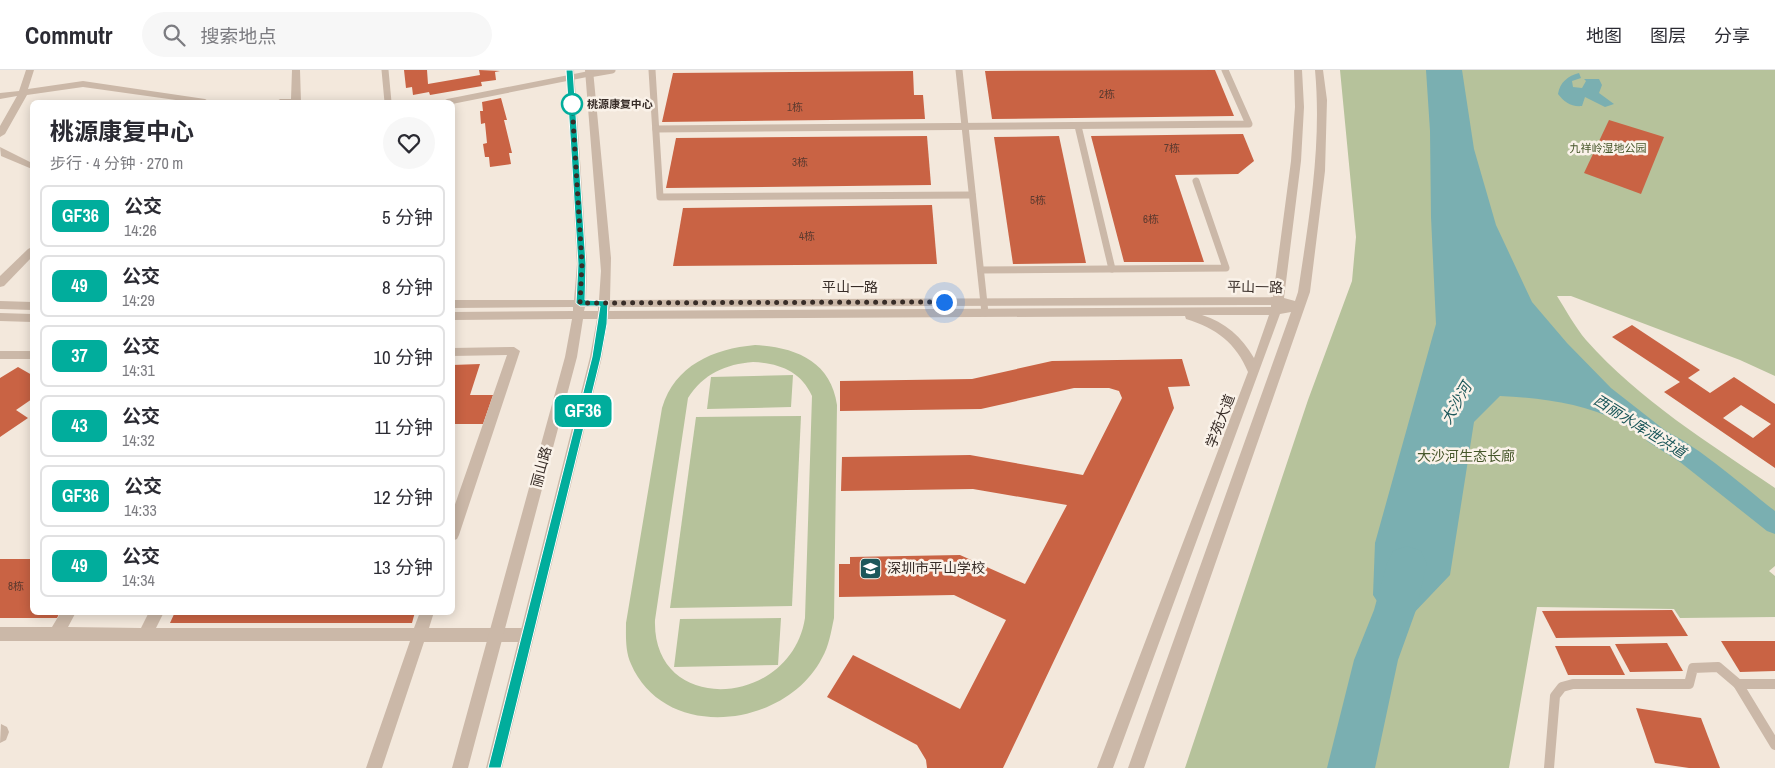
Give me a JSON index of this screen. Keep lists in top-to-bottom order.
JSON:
{
  "streets": {
    "street": ["平山一路", "学苑大道", "丽山路"]
  },
  "crossings": [
    ["平山一路", "学苑大道"],
    ["平山一路", "丽山路"]
  ],
  "water": ["大沙河", "西丽水库泄洪道"],
  "parks": ["九祥岭湿地公园", "大沙河生态长廊"],
  "places": {
    "other": ["桃源康复中心"],
    "school or university": ["深圳市平山学校"]
  },
  "lines": ["bus line GF36"],
  "house_numbers": [
    "2栋",
    "1栋",
    "7栋",
    "3栋",
    "5栋",
    "6栋",
    "4栋",
    "8栋"
  ],
  "page": {
    "header": "Commutr",
    "search": "搜索地点",
    "nav": ["地图", "图层", "分享"],
    "on_map": "GF36",
    "heading": ["桃源康复中心", "步行 · 4 分钟 · 270 m"],
    "list": [
      {
        "mark": "GF36",
        "name": "公交",
        "note": "14:26",
        "value": "5 分钟"
      },
      {
        "mark": "49",
        "name": "公交",
        "note": "14:29",
        "value": "8 分钟"
      },
      {
        "mark": "37",
        "name": "公交",
        "note": "14:31",
        "value": "10 分钟"
      },
      {
        "mark": "43",
        "name": "公交",
        "note": "14:32",
        "value": "11 分钟"
      },
      {
        "mark": "GF36",
        "name": "公交",
        "note": "14:33",
        "value": "12 分钟"
      },
      {
        "mark": "49",
        "name": "公交",
        "note": "14:34",
        "value": "13 分钟"
      }
    ]
  }
}
